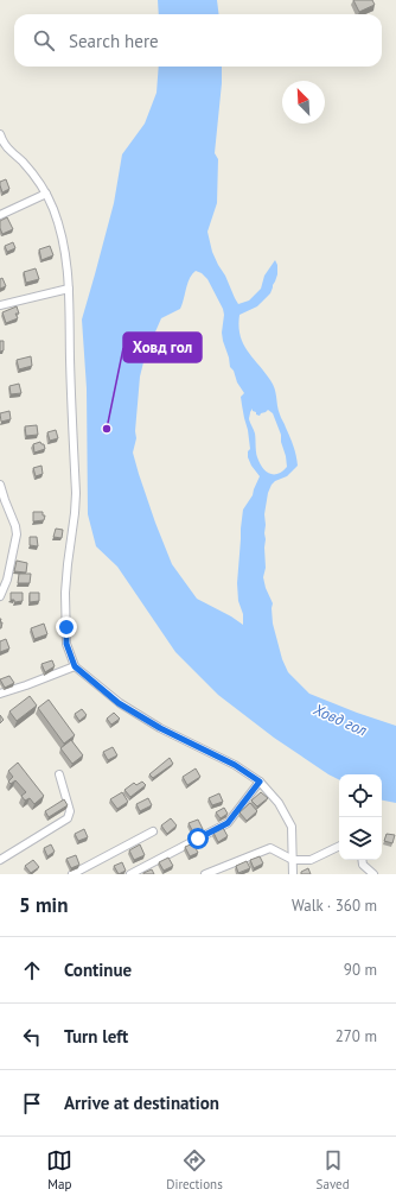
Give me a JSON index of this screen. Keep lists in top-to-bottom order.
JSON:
{
  "water": ["Ховд гол"],
  "places": ["Ховд гол"],
  "north": "top left",
  "page": {
    "search": "Search here",
    "heading": ["5 min", "Walk · 360 m"],
    "list": [
      ["Continue", "90 m"],
      ["Turn left", "270 m"],
      "Arrive at destination"
    ],
    "nav": ["Map", "Directions", "Saved"]
  }
}
